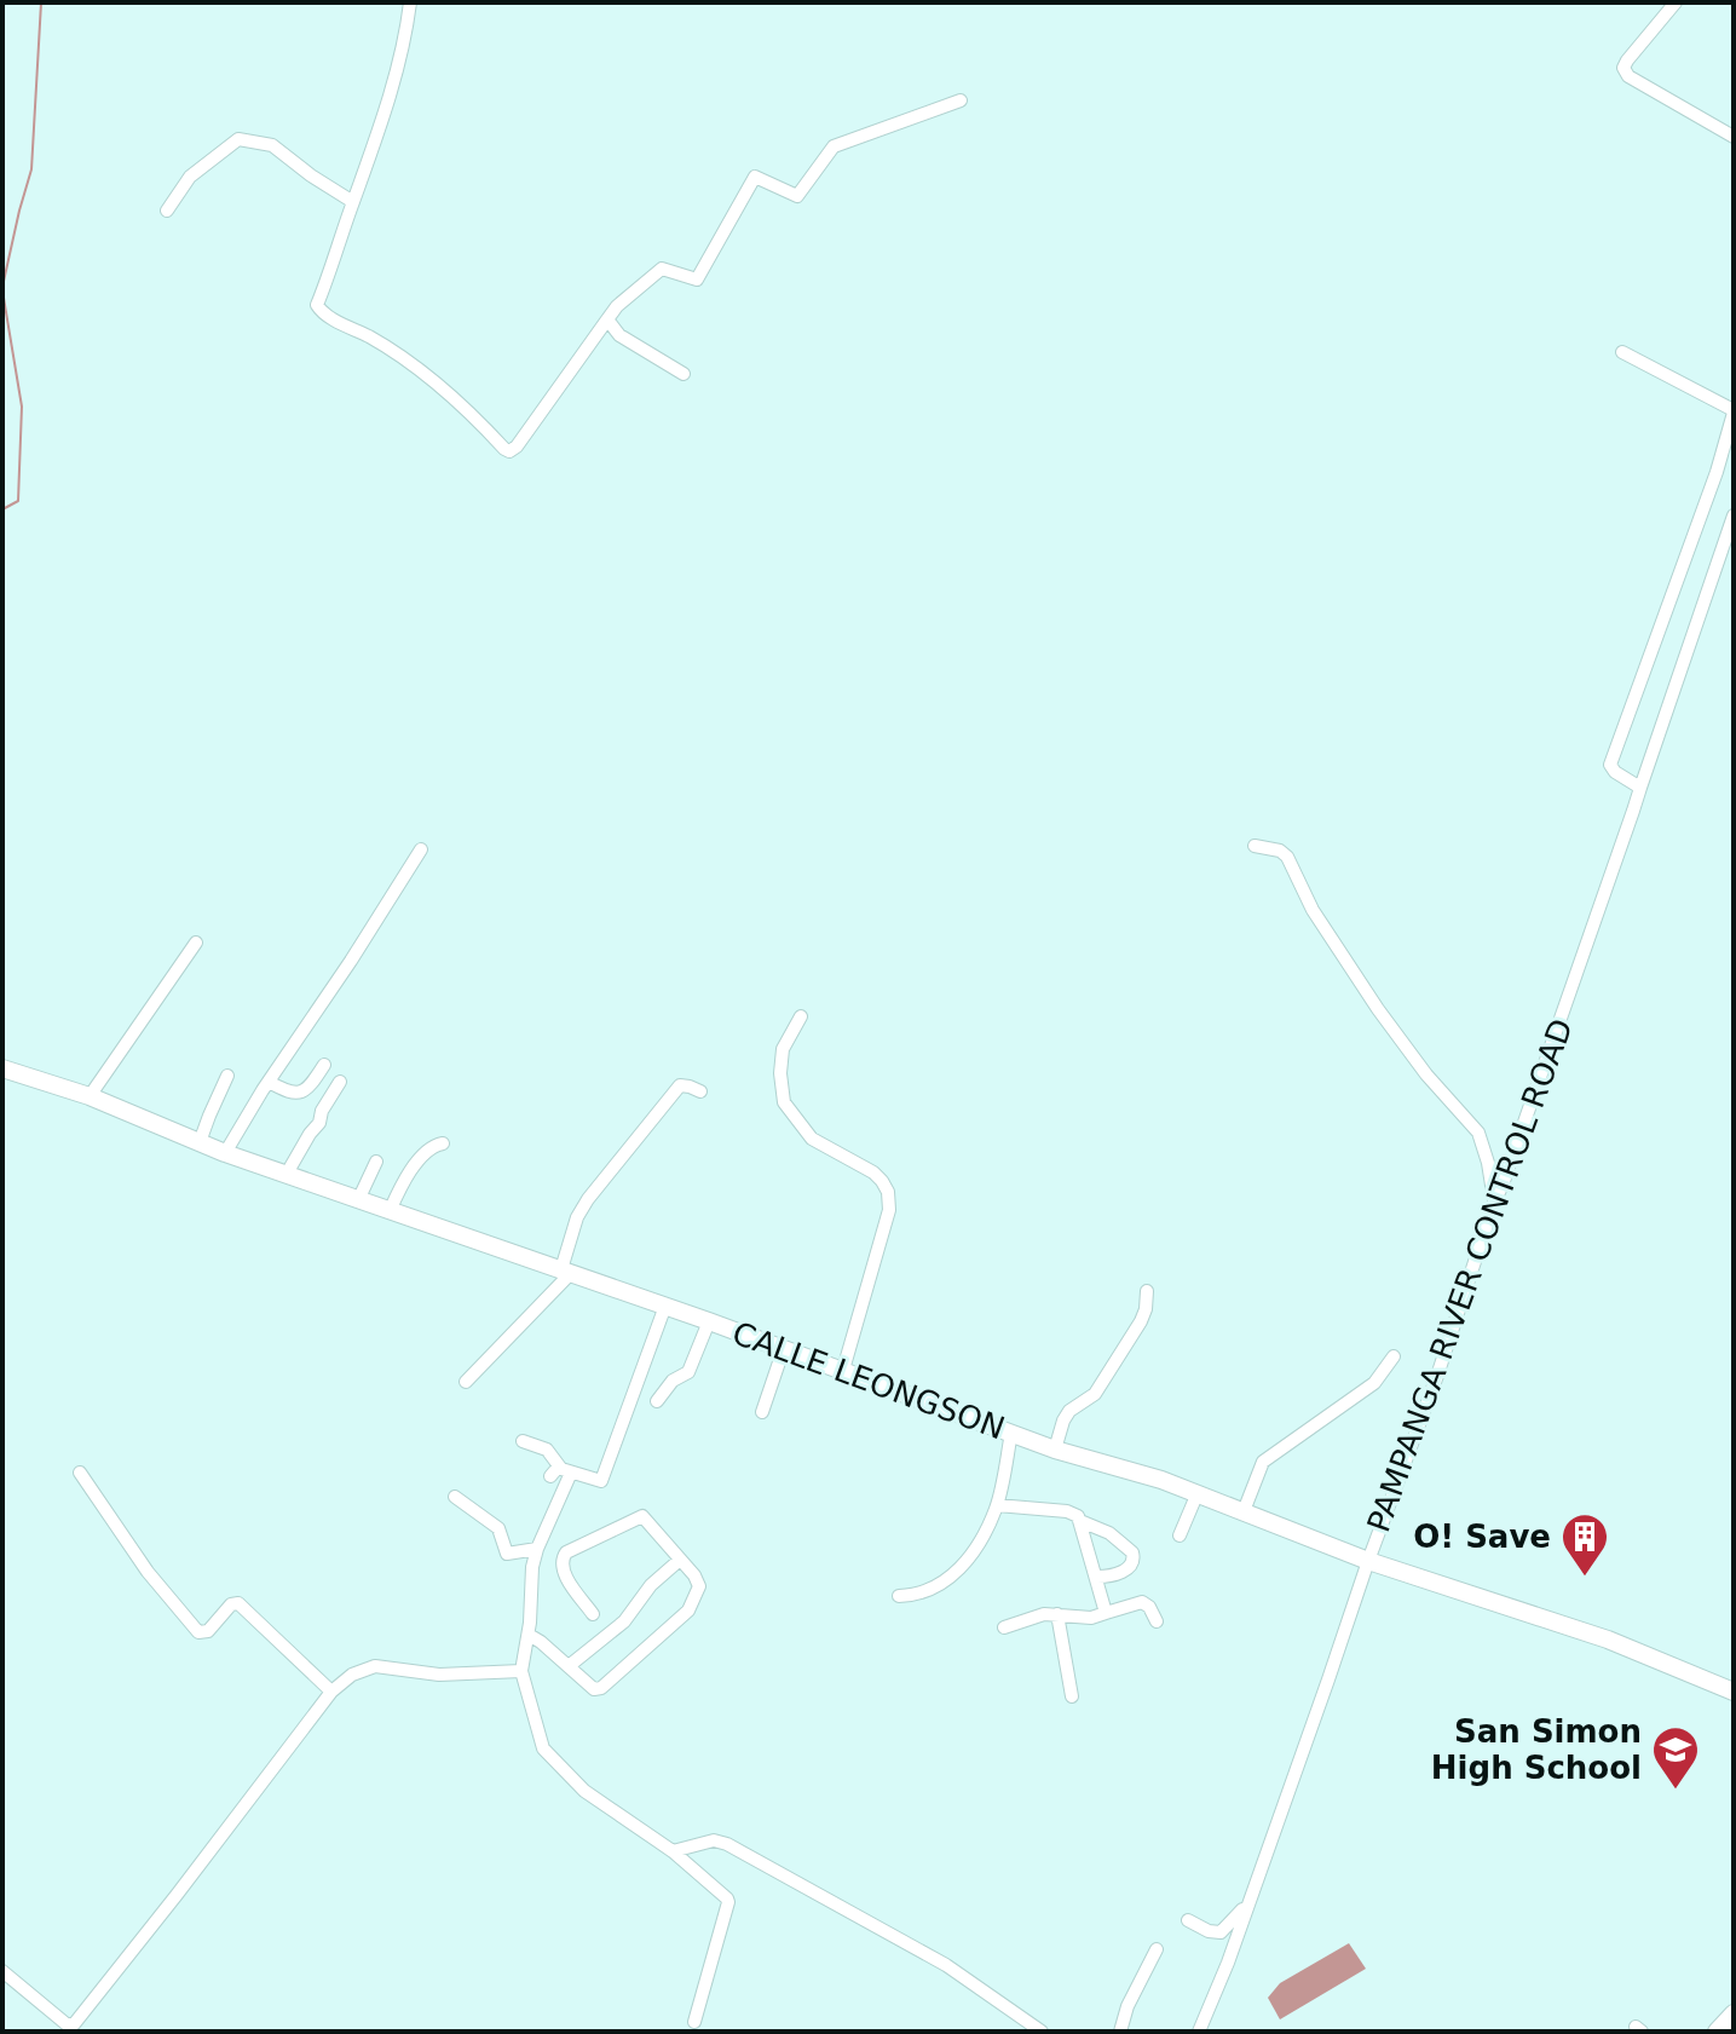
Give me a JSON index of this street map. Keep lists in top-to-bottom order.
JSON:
{
  "streets": {
    "main road": ["CALLE LEONGSON"],
    "street": ["PAMPANGA RIVER CONTROL ROAD"]
  },
  "crossings": [
    ["PAMPANGA RIVER CONTROL ROAD", "CALLE LEONGSON"]
  ],
  "places": {
    "building": ["O! Save"],
    "school or university": ["San Simon High School"]
  }
}
